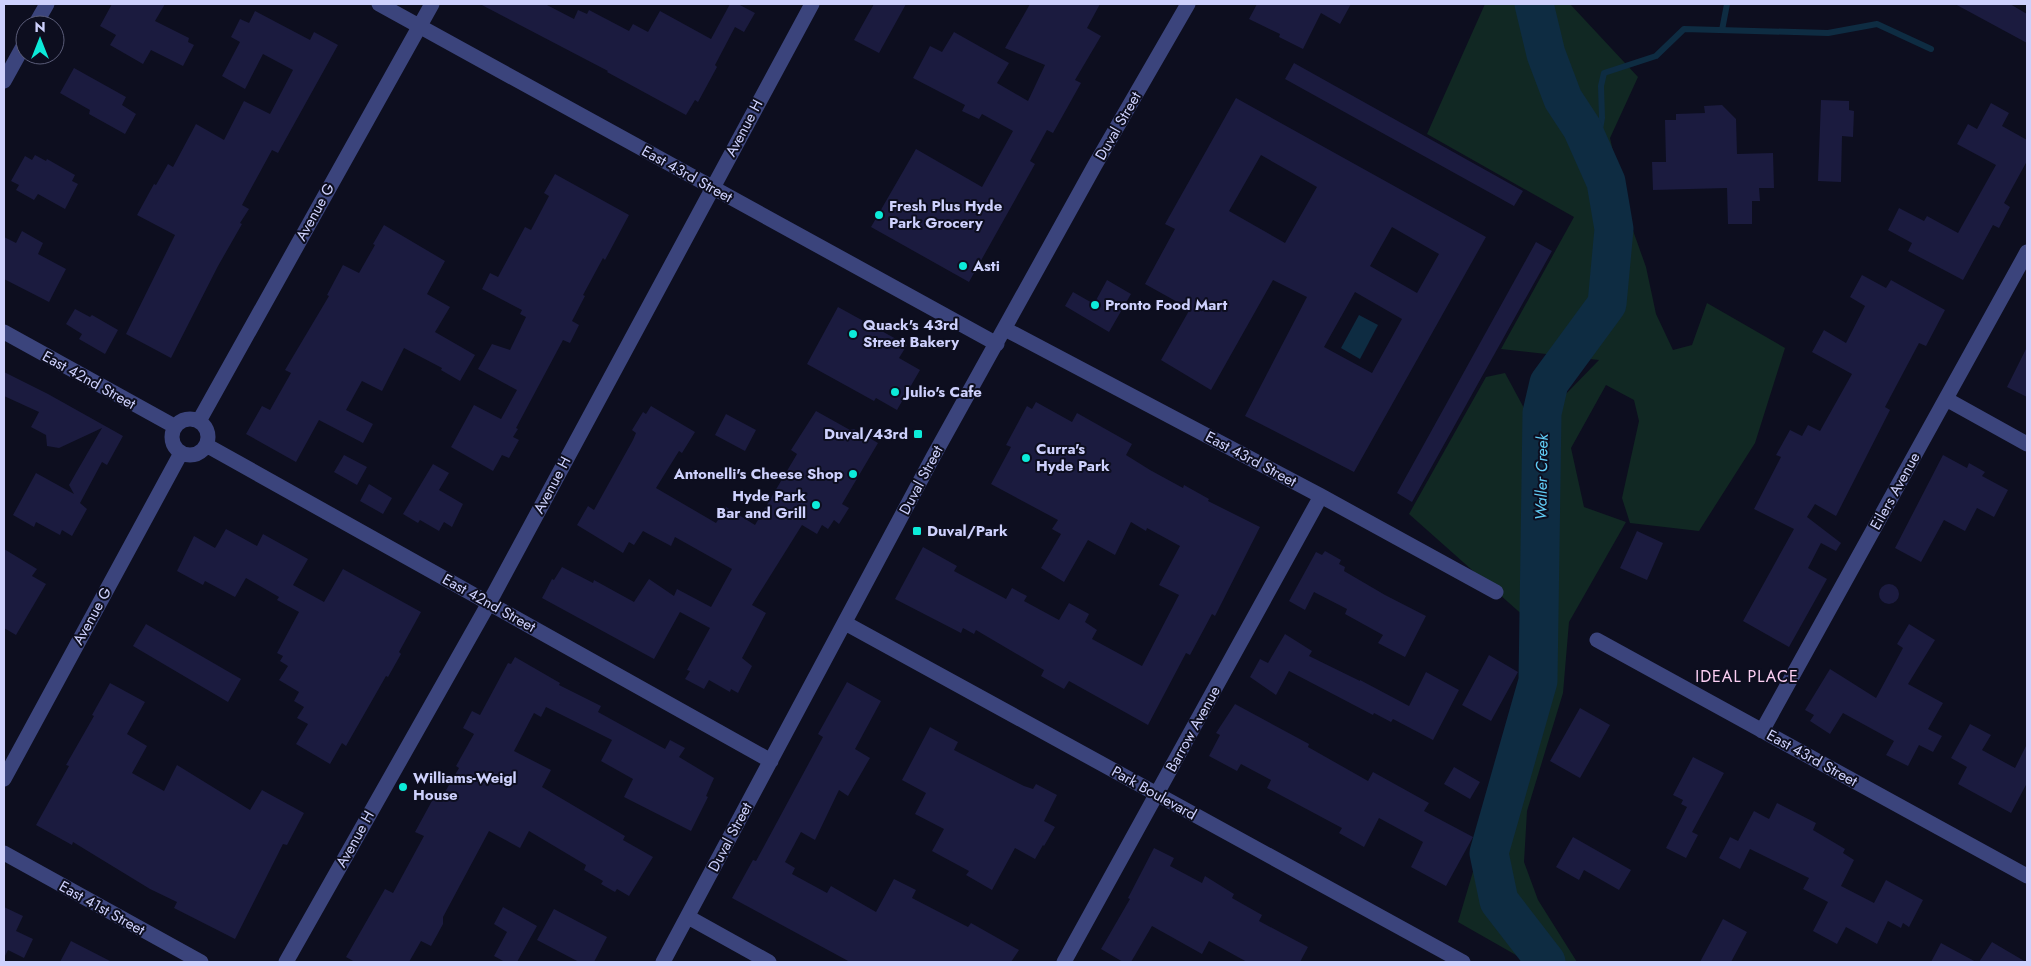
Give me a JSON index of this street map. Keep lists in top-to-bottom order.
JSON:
{
  "streets": {
    "street": [
      "Duval Street",
      "Avenue H",
      "East 43rd Street",
      "Avenue G",
      "East 42nd Street",
      "Eilers Avenue",
      "Barrow Avenue",
      "Park Boulevard",
      "East 41st Street"
    ]
  },
  "crossings": [
    ["Duval Street", "East 43rd Street"],
    ["Duval Street", "East 42nd Street"],
    ["Duval Street", "Park Boulevard"],
    ["Avenue H", "East 43rd Street"],
    ["Avenue H", "East 42nd Street"],
    ["East 43rd Street", "Avenue G"],
    ["East 43rd Street", "Eilers Avenue"],
    ["East 43rd Street", "Barrow Avenue"],
    ["Avenue G", "East 42nd Street"],
    ["Barrow Avenue", "Park Boulevard"]
  ],
  "districts": ["IDEAL PLACE"],
  "water": ["Waller Creek"],
  "places": {
    "other": [
      "Fresh Plus Hyde Park Grocery",
      "Asti",
      "Pronto Food Mart",
      "Quack's 43rd Street Bakery",
      "Julio's Cafe",
      "Curra's Hyde Park",
      "Antonelli's Cheese Shop",
      "Hyde Park Bar and Grill",
      "Williams-Weigl House"
    ],
    "transit": ["Duval/43rd", "Duval/Park"]
  },
  "north": "top"
}
